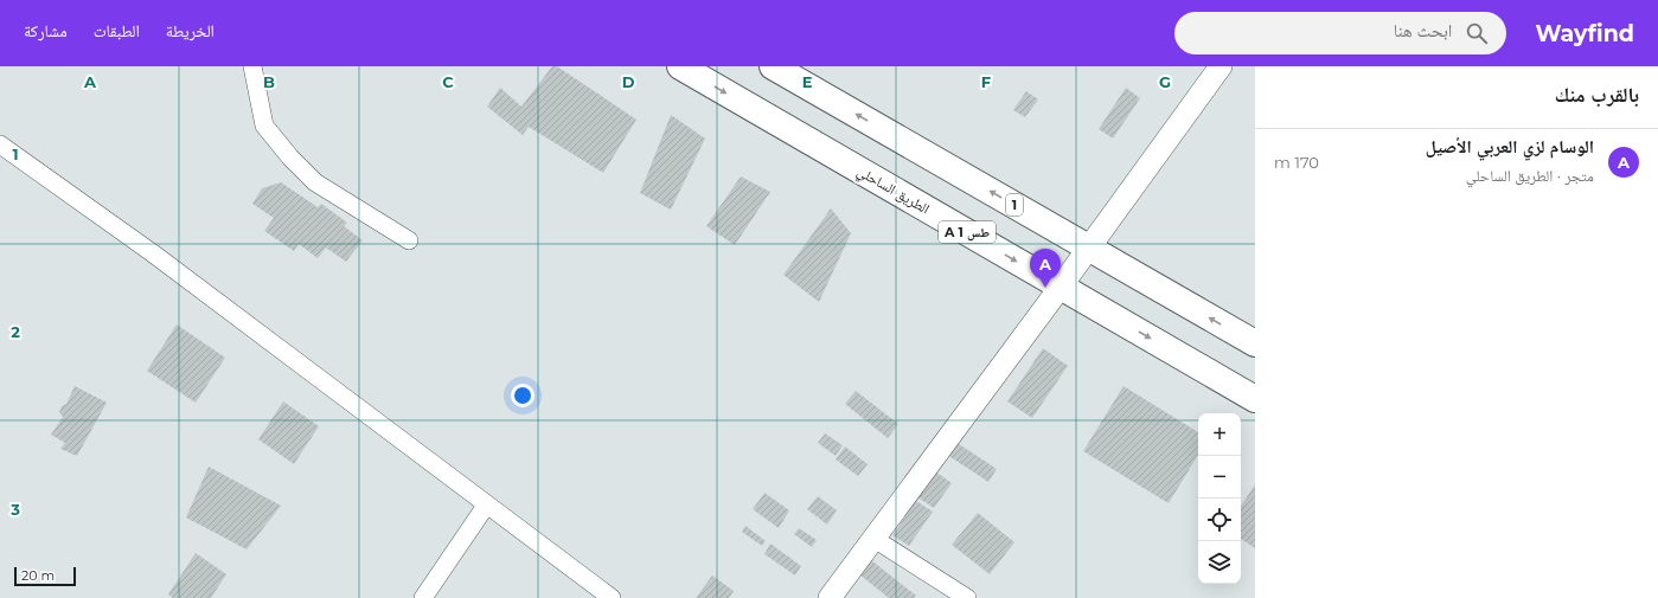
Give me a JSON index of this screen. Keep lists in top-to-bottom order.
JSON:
{
  "streets": {
    "highway": ["الطريق الساحلي", "1", "A 1 طس"]
  },
  "scale_bar": "20 m",
  "page": {
    "header": "Wayfind",
    "search": "ابحث هنا",
    "nav": ["الخريطة", "الطبقات", "مشاركة"],
    "heading": "بالقرب منك",
    "list": [
      {
        "mark": "A",
        "name": "الوسام لزي العربي الأصيل",
        "note": "متجر · الطريق الساحلي",
        "value": "170 m"
      }
    ],
    "pins": "A",
    "map_buttons": ["+", "−"],
    "scale": "20 m"
  },
  "grid": {
    "columns": [
      "A",
      "B",
      "C",
      "D",
      "E",
      "F",
      "G"
    ],
    "rows": ["1", "2", "3"]
  }
}
